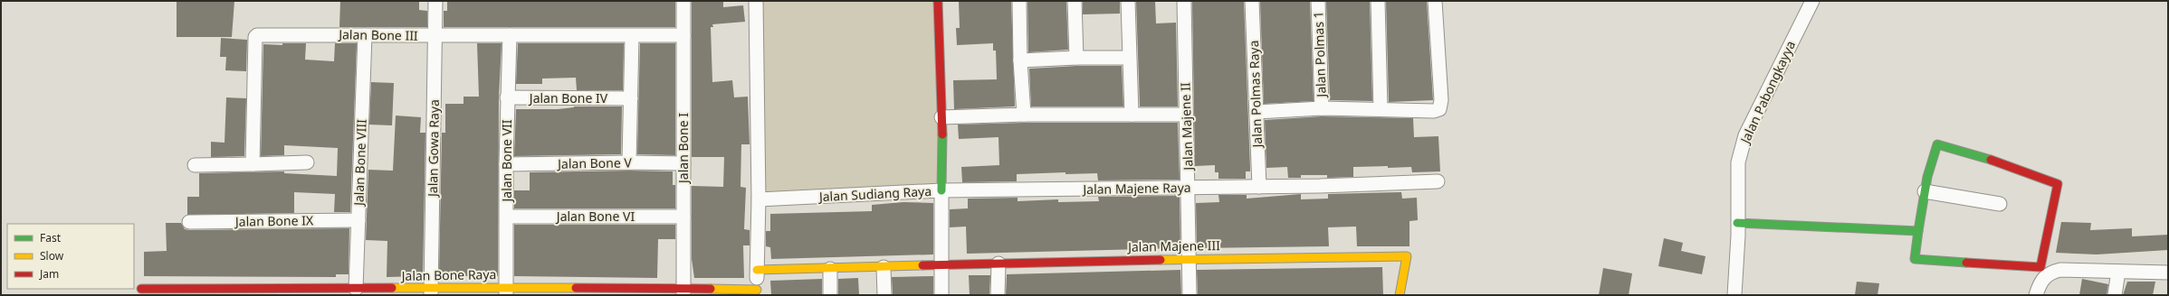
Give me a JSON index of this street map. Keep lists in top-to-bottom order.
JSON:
{
  "streets": {
    "street": [
      "Jalan Bone III",
      "Jalan Polmas 1",
      "Jalan Pabongkayya",
      "Jalan Polmas Raya",
      "Jalan Bone IV",
      "Jalan Majene II",
      "Jalan Gowa Raya",
      "Jalan Bone I",
      "Jalan Bone VII",
      "Jalan Bone VIII",
      "Jalan Bone V",
      "Jalan Majene Raya",
      "Jalan Sudiang Raya",
      "Jalan Bone VI",
      "Jalan Bone IX",
      "Jalan Majene III",
      "Jalan Bone Raya"
    ]
  },
  "crossings": [
    ["Jalan Bone III", "Jalan Gowa Raya"],
    ["Jalan Bone III", "Jalan Bone I"],
    ["Jalan Bone III", "Jalan Bone VII"],
    ["Jalan Bone III", "Jalan Bone VIII"],
    ["Jalan Polmas Raya", "Jalan Majene Raya"],
    ["Jalan Bone IV", "Jalan Bone VII"],
    ["Jalan Majene II", "Jalan Majene Raya"],
    ["Jalan Majene II", "Jalan Majene III"],
    ["Jalan Gowa Raya", "Jalan Bone Raya"],
    ["Jalan Bone I", "Jalan Bone V"],
    ["Jalan Bone I", "Jalan Bone VI"],
    ["Jalan Bone I", "Jalan Bone Raya"],
    ["Jalan Bone VII", "Jalan Bone V"],
    ["Jalan Bone VII", "Jalan Bone VI"],
    ["Jalan Bone VII", "Jalan Bone Raya"],
    ["Jalan Bone VIII", "Jalan Bone IX"],
    ["Jalan Bone VIII", "Jalan Bone Raya"],
    ["Jalan Majene Raya", "Jalan Sudiang Raya"]
  ],
  "legend": ["Fast", "Slow", "Jam"]
}
